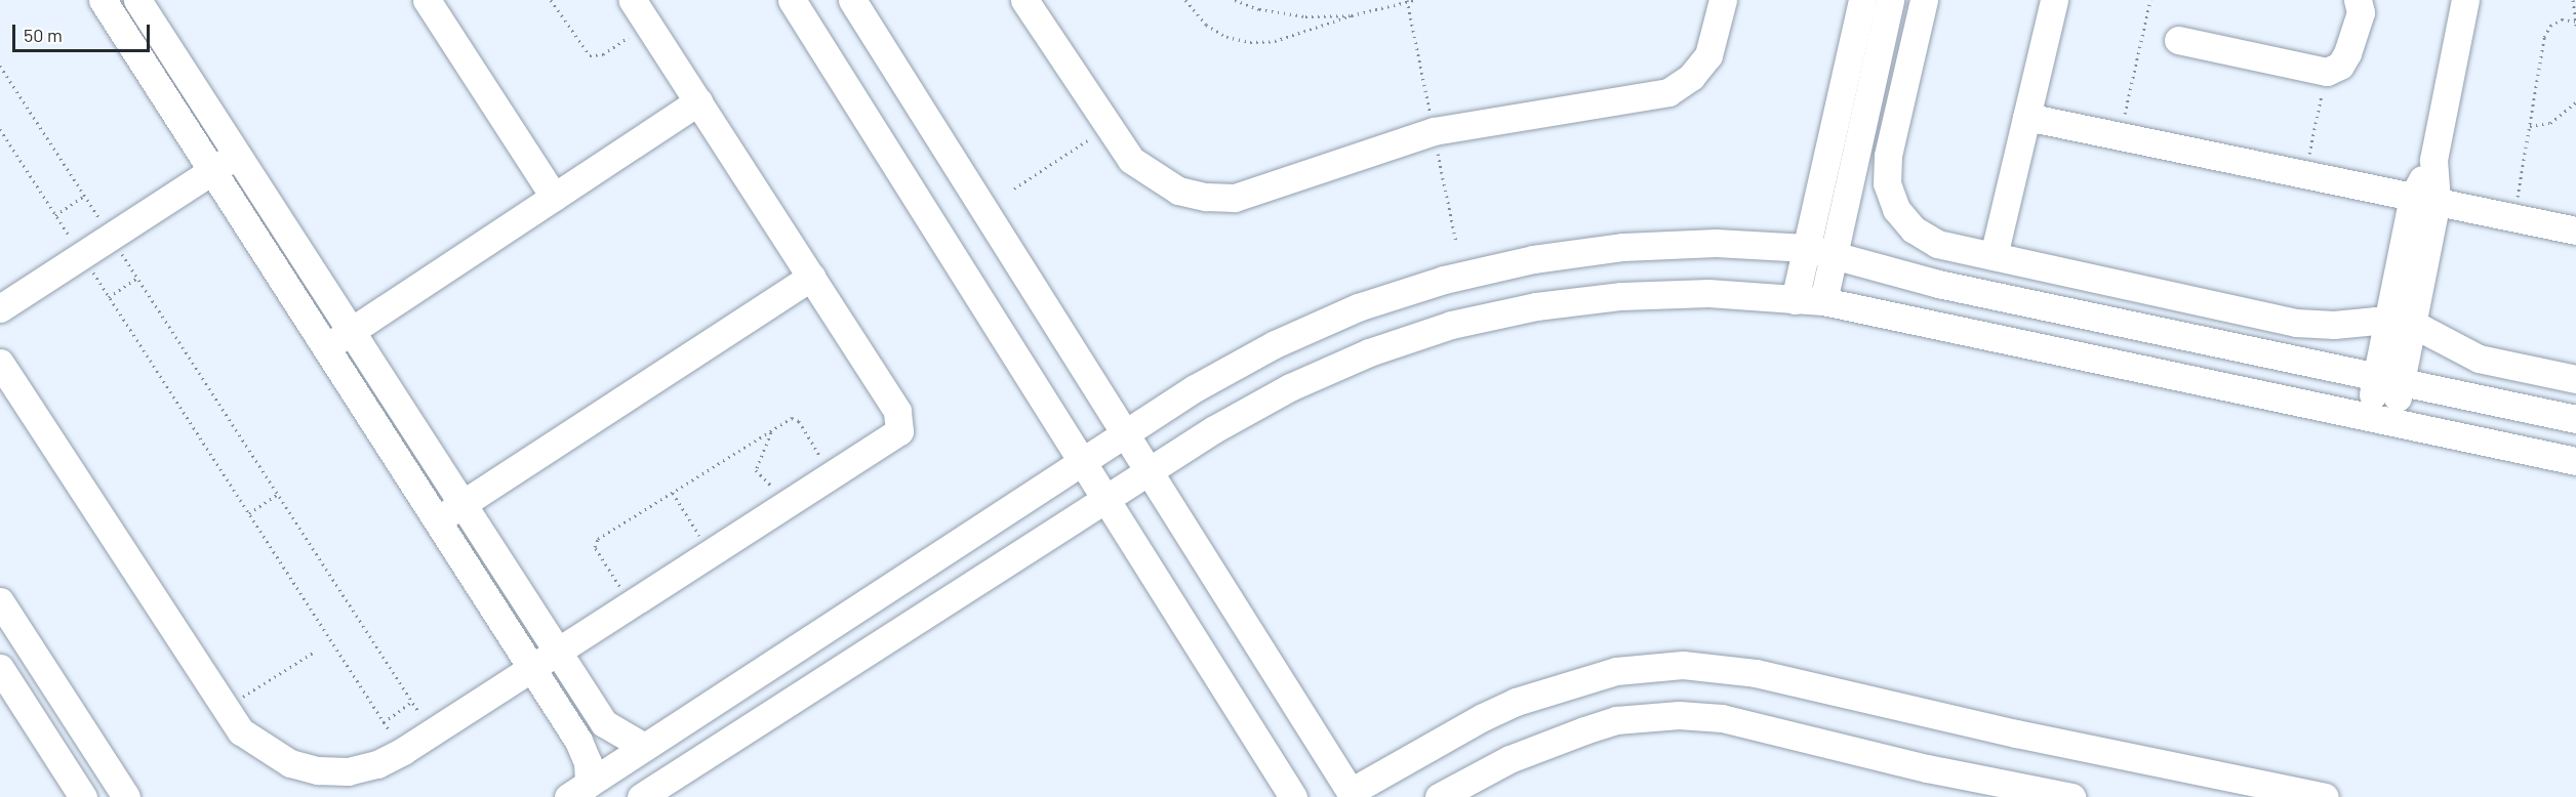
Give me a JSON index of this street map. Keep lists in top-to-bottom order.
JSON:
{
  "scale_bar": "50 m"
}
